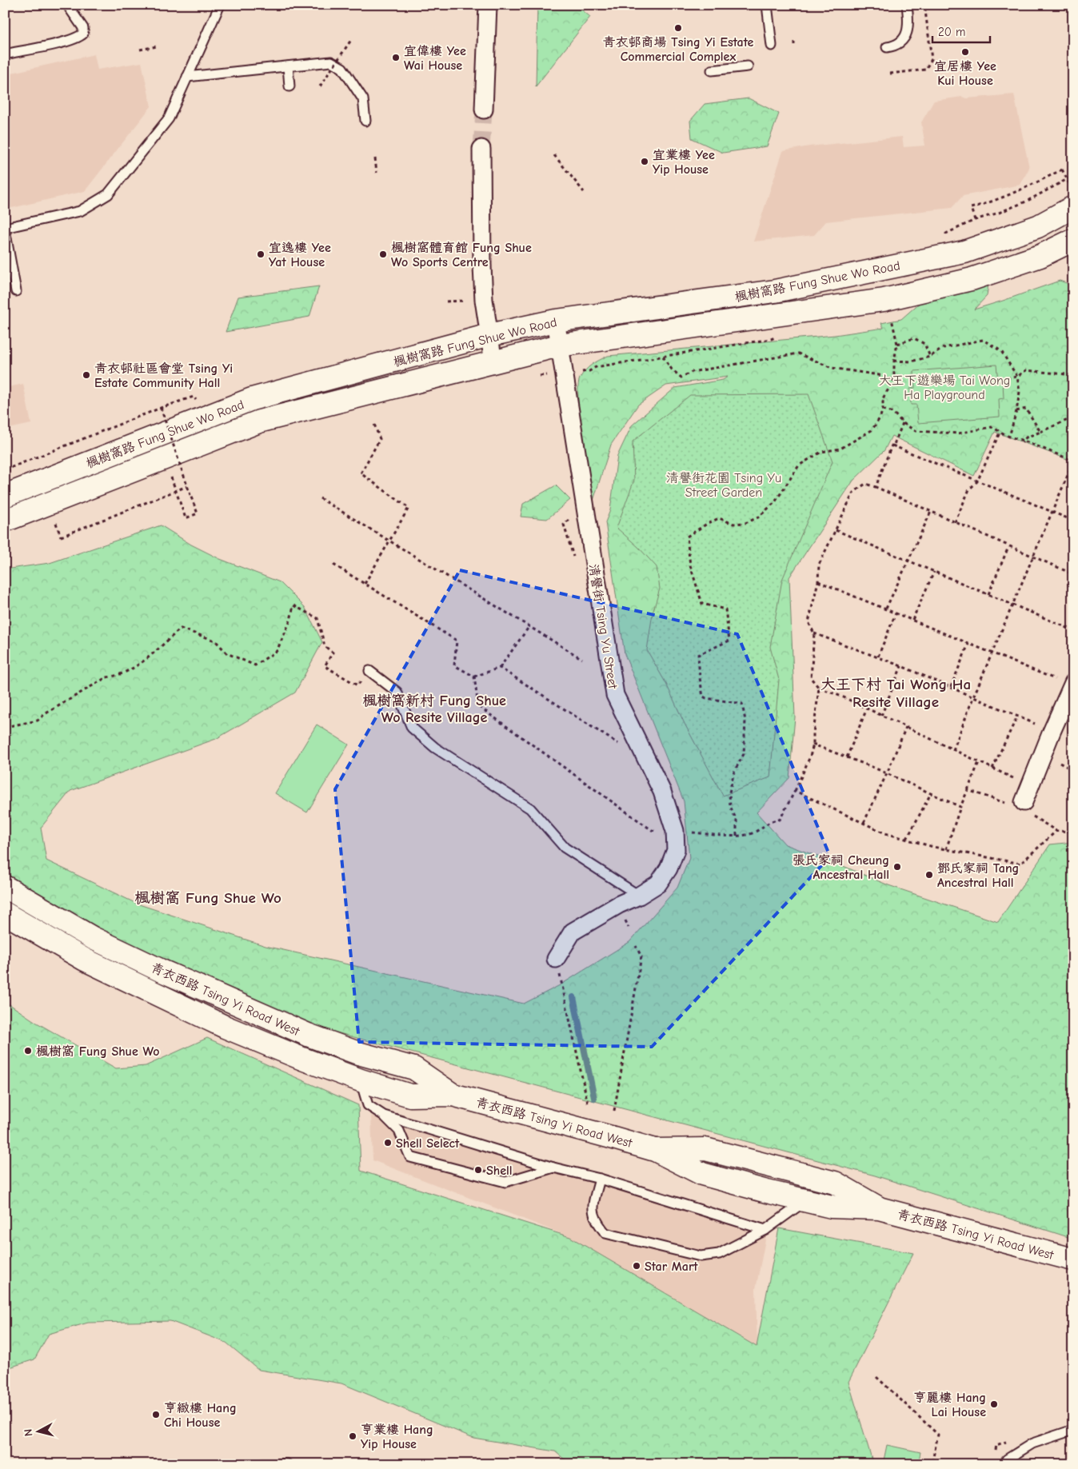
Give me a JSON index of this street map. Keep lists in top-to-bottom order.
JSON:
{
  "streets": {
    "main road": ["楓樹窩路 Fung Shue Wo Road", "青衣西路 Tsing Yi Road West"],
    "street": ["清譽街 Tsing Yu Street"]
  },
  "crossings": [
    ["楓樹窩路 Fung Shue Wo Road", "清譽街 Tsing Yu Street"]
  ],
  "districts": ["大王下村 Tai Wong Ha Resite Village", "楓樹窩新村 Fung Shue Wo Resite Village", "楓樹窩 Fung Shue Wo"],
  "parks": ["大王下遊樂場 Tai Wong Ha Playground", "清譽街花園 Tsing Yu Street Garden"],
  "places": [
    "青衣邨商場 Tsing Yi Estate Commercial Complex",
    "宜居樓 Yee Kui House",
    "宜偉樓 Yee Wai House",
    "宜業樓 Yee Yip House",
    "宜逸樓 Yee Yat House",
    "楓樹窩體育館 Fung Shue Wo Sports Centre",
    "青衣邨社區會堂 Tsing Yi Estate Community Hall",
    "張氏家祠 Cheung Ancestral Hall",
    "鄧氏家祠 Tang Ancestral Hall",
    "楓樹窩 Fung Shue Wo",
    "Shell Select",
    "Shell",
    "Star Mart",
    "亨麗樓 Hang Lai House",
    "亨緻樓 Hang Chi House",
    "亨業樓 Hang Yip House"
  ],
  "scale_bar": "20 m",
  "north": "left"
}
